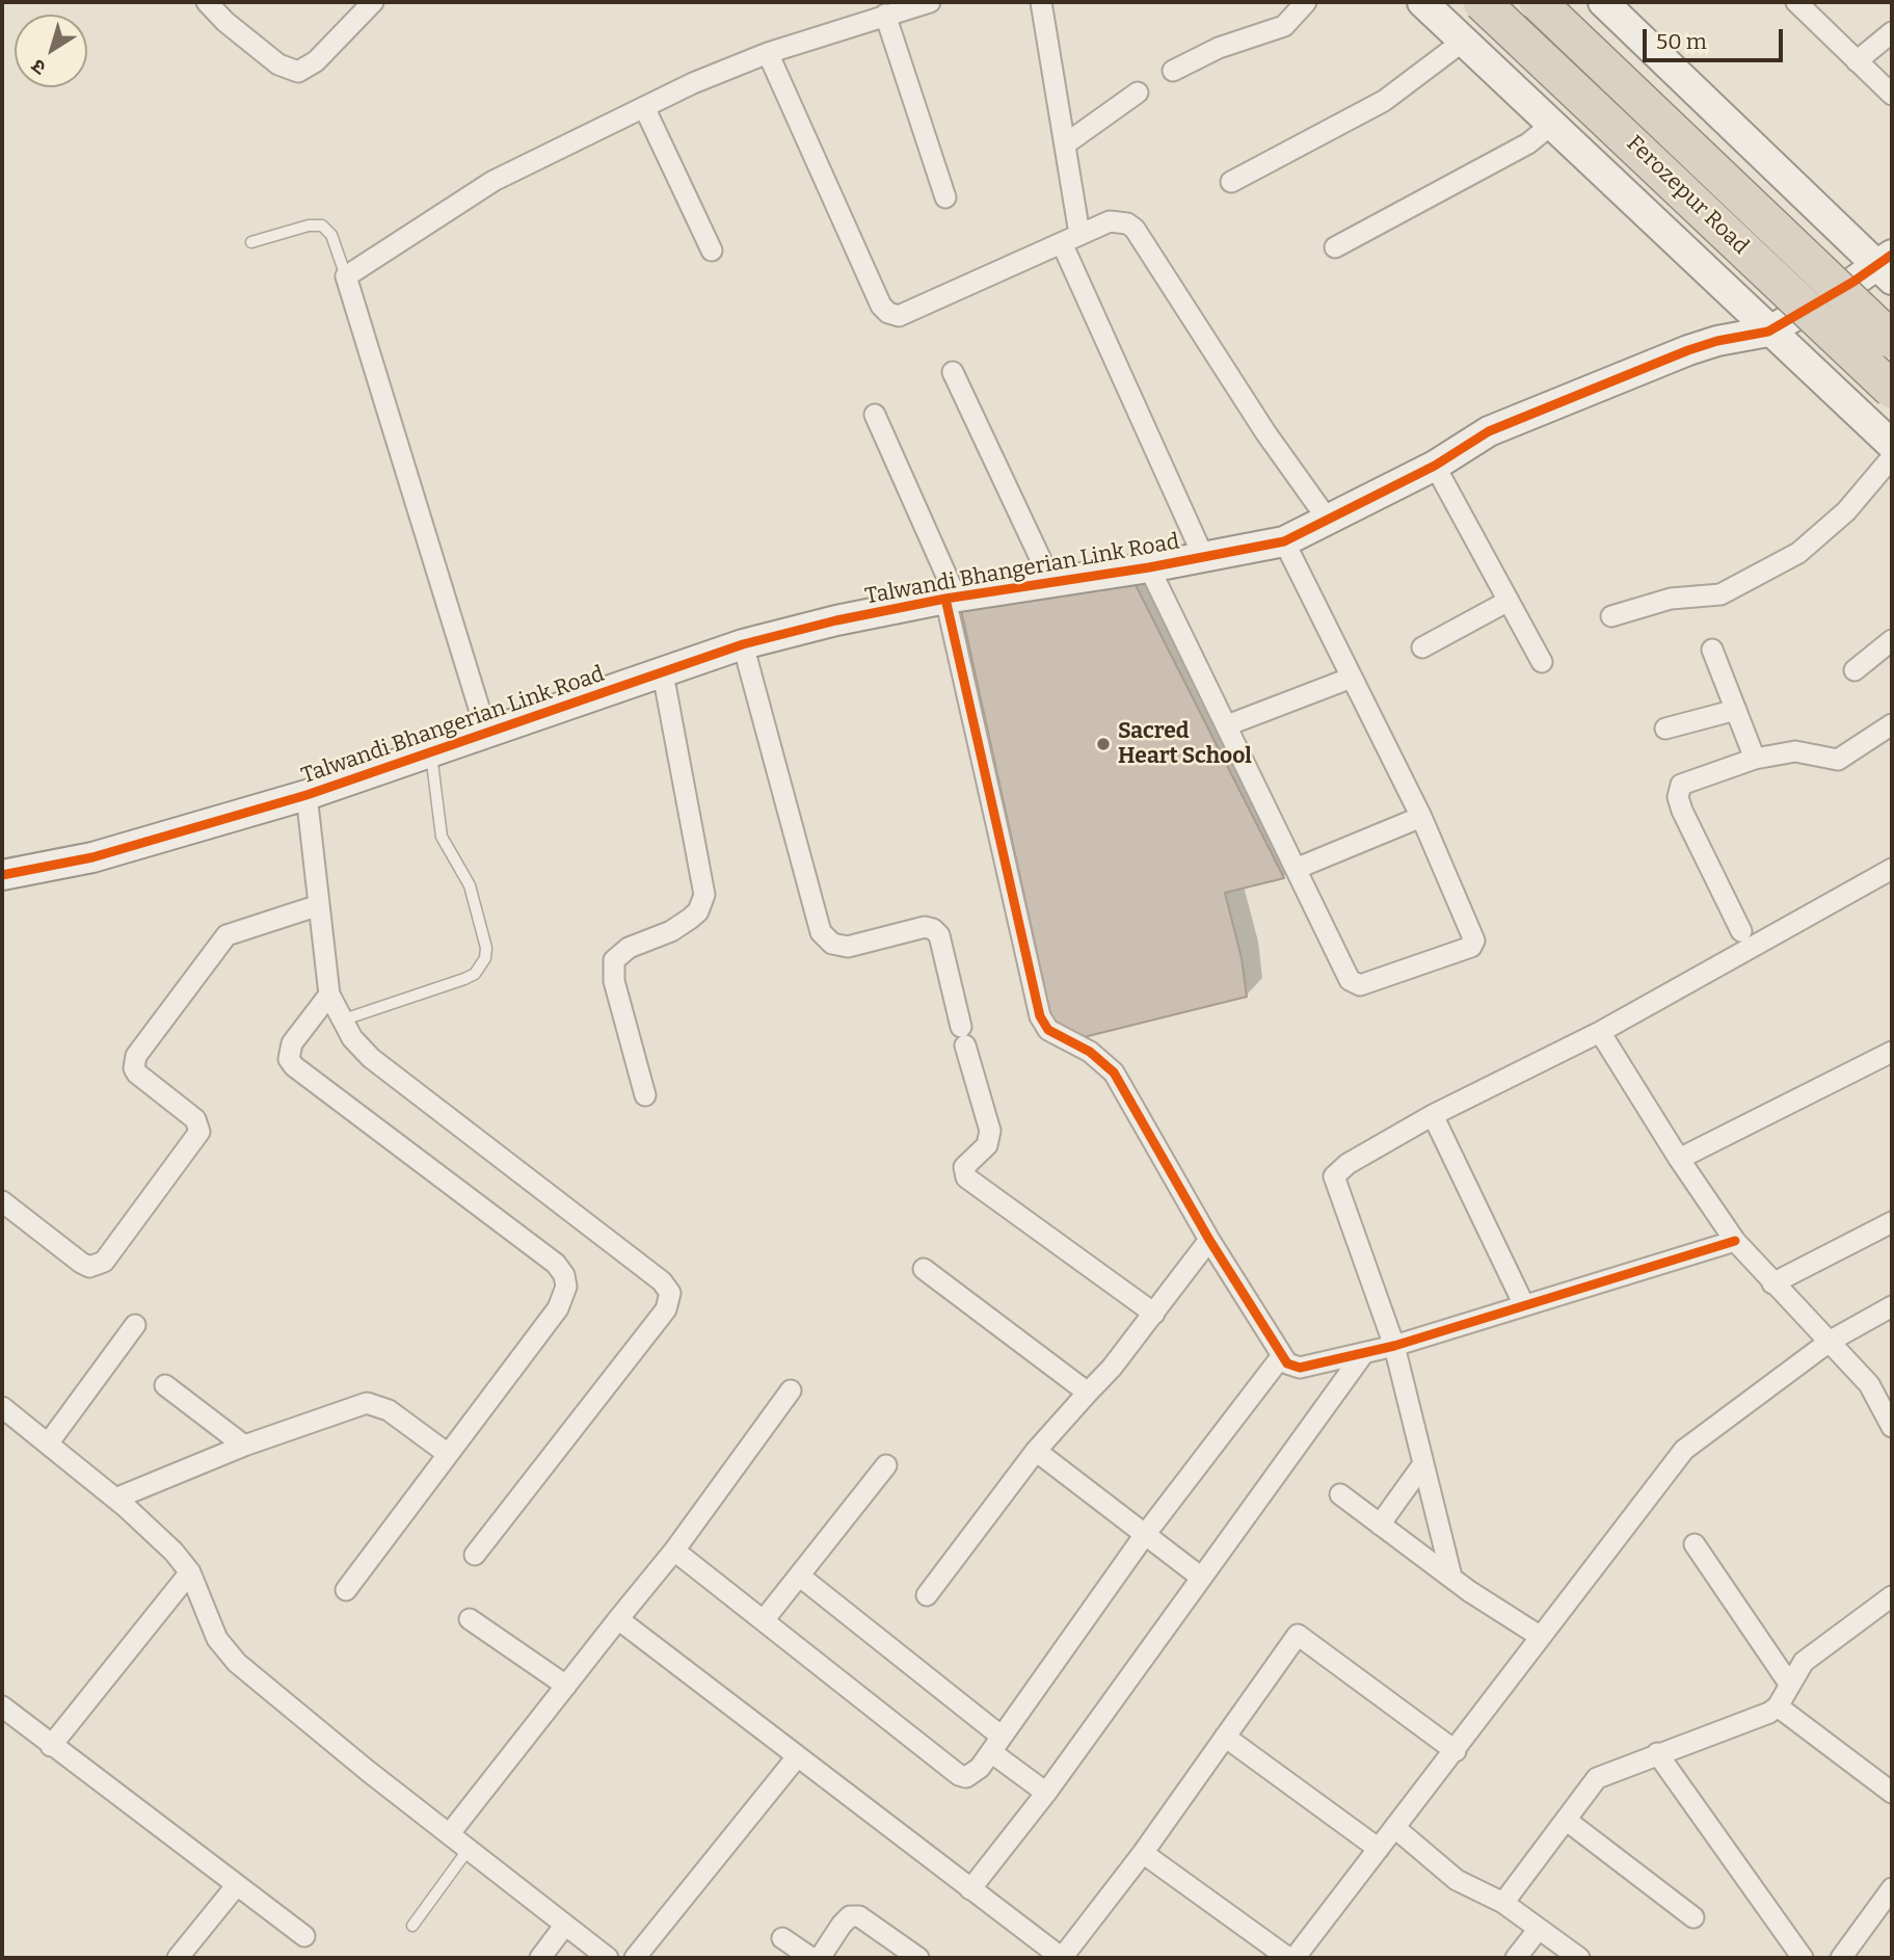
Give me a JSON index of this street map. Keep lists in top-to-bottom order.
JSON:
{
  "streets": {
    "highway": ["Ferozepur Road"],
    "street": ["Talwandi Bhangerian Link Road"]
  },
  "places": ["Sacred Heart School"],
  "scale_bar": "50 m",
  "north": "bottom left"
}
